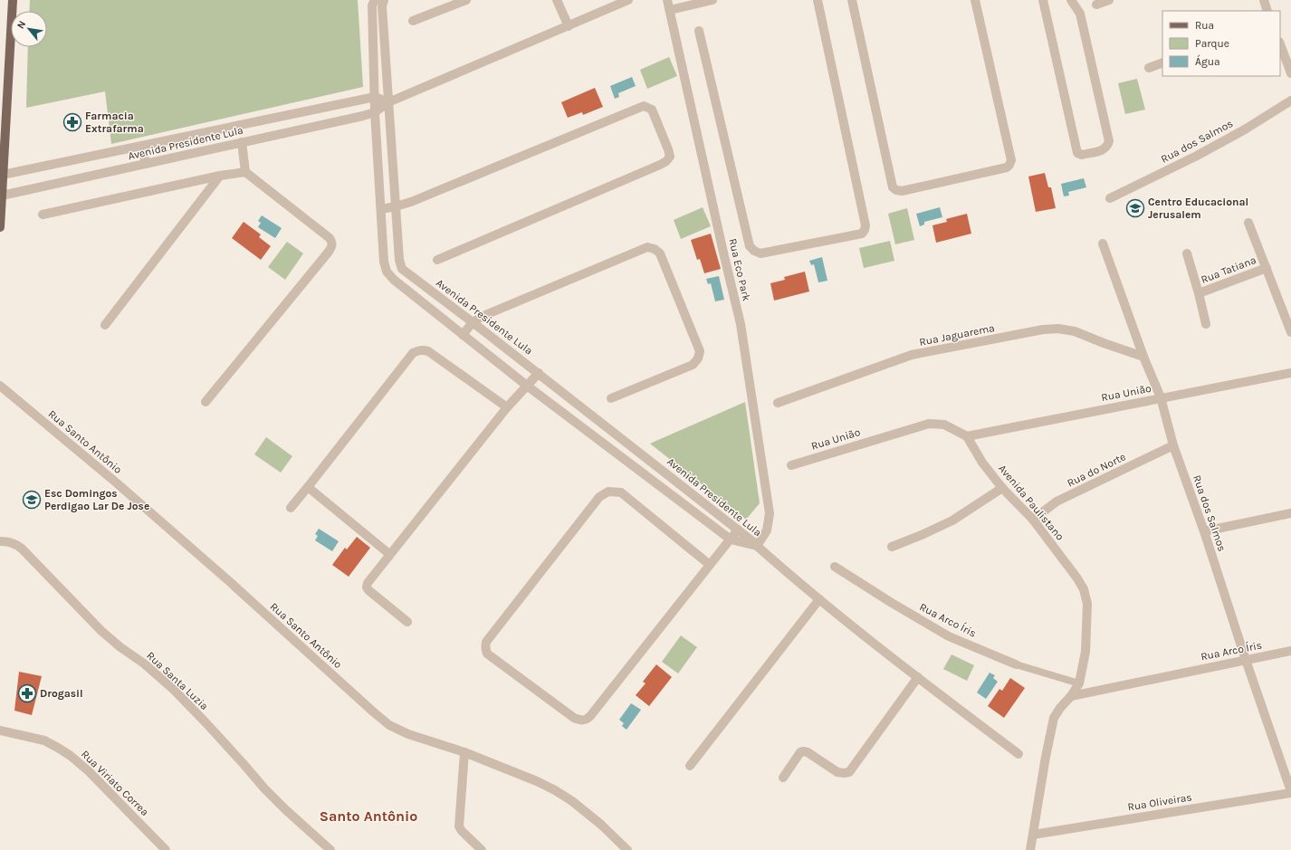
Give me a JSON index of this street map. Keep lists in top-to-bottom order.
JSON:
{
  "streets": {
    "street": [
      "Rua dos Salmos",
      "Avenida Presidente Lula",
      "Rua Eco Park",
      "Rua Tatiana",
      "Rua Jaguarema",
      "Rua União",
      "Rua Santo Antônio",
      "Rua do Norte",
      "Avenida Paulistano",
      "Rua Arco Íris",
      "Rua Santa Luzia",
      "Rua Viriato Correa",
      "Rua Oliveiras"
    ]
  },
  "crossings": [
    ["Rua dos Salmos", "Rua Jaguarema"],
    ["Rua dos Salmos", "Rua União"],
    ["Rua dos Salmos", "Rua do Norte"],
    ["Rua dos Salmos", "Rua Arco Íris"],
    ["Rua dos Salmos", "Rua Oliveiras"],
    ["Avenida Presidente Lula", "Rua Eco Park"],
    ["Rua União", "Avenida Paulistano"],
    ["Rua do Norte", "Avenida Paulistano"],
    ["Avenida Paulistano", "Rua Arco Íris"],
    ["Avenida Paulistano", "Rua Oliveiras"]
  ],
  "districts": ["Santo Antônio"],
  "places": {
    "pharmacy": ["Farmacia Extrafarma", "Drogasil"],
    "school or university": ["Centro Educacional Jerusalem", "Esc Domingos Perdigao Lar De Jose"]
  },
  "legend": ["Rua", "Parque", "Água"],
  "north": "top left"
}
